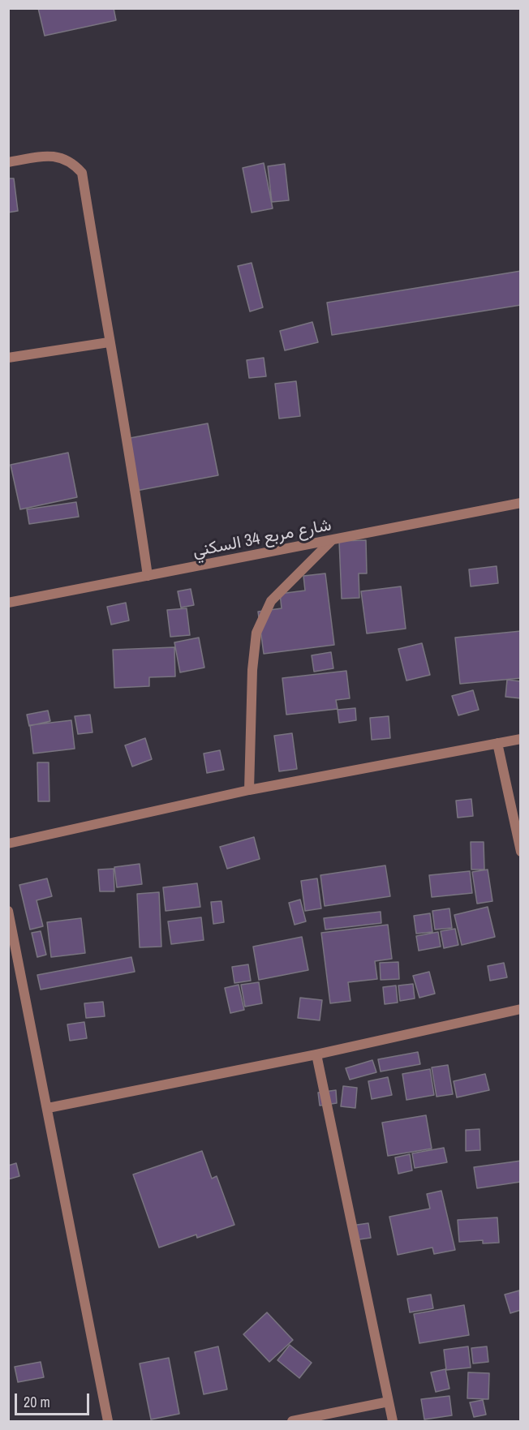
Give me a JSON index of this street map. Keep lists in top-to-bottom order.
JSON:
{
  "streets": {
    "street": ["شارع مربع 34 السكني"]
  },
  "scale_bar": "20 m"
}
